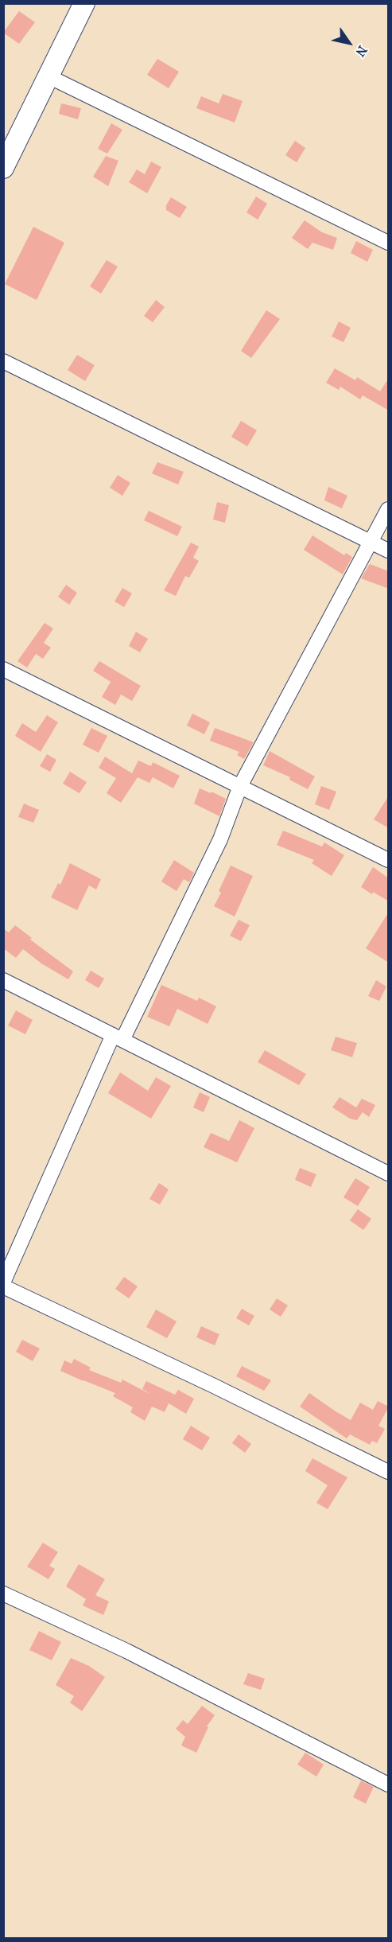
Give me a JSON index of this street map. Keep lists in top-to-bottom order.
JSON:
{
  "north": "bottom right"
}
